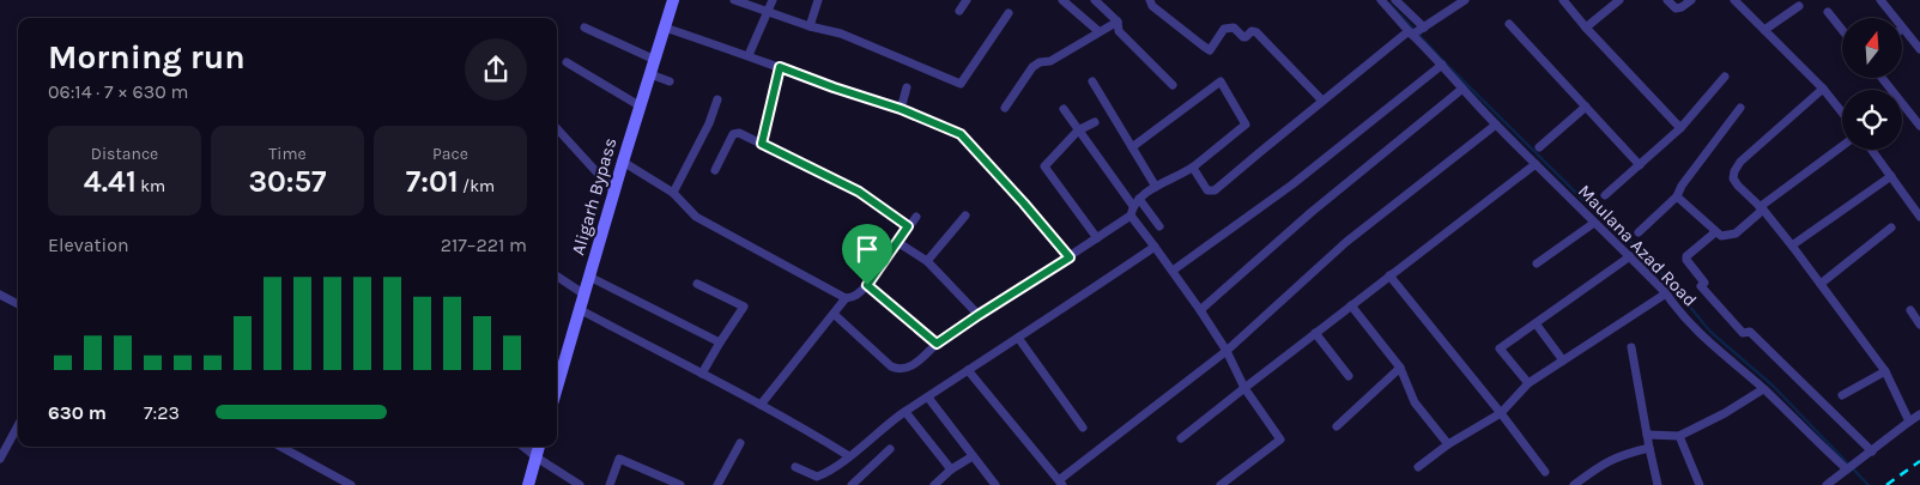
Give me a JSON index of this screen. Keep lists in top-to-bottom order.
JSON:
{
  "streets": {
    "main road": ["Aligarh Bypass"],
    "street": ["Maulana Azad Road"]
  },
  "north": "top",
  "page": {
    "heading": ["Morning run", "06:14 · 7 × 630 m"],
    "stats": [
      ["Distance", "4.41 km"],
      ["Time", "30:57"],
      ["Pace", "7:01 /km"]
    ],
    "chart": ["Elevation", "217–221 m"],
    "list": [
      {
        "name": "630 m",
        "note": "7:23"
      }
    ]
  }
}
